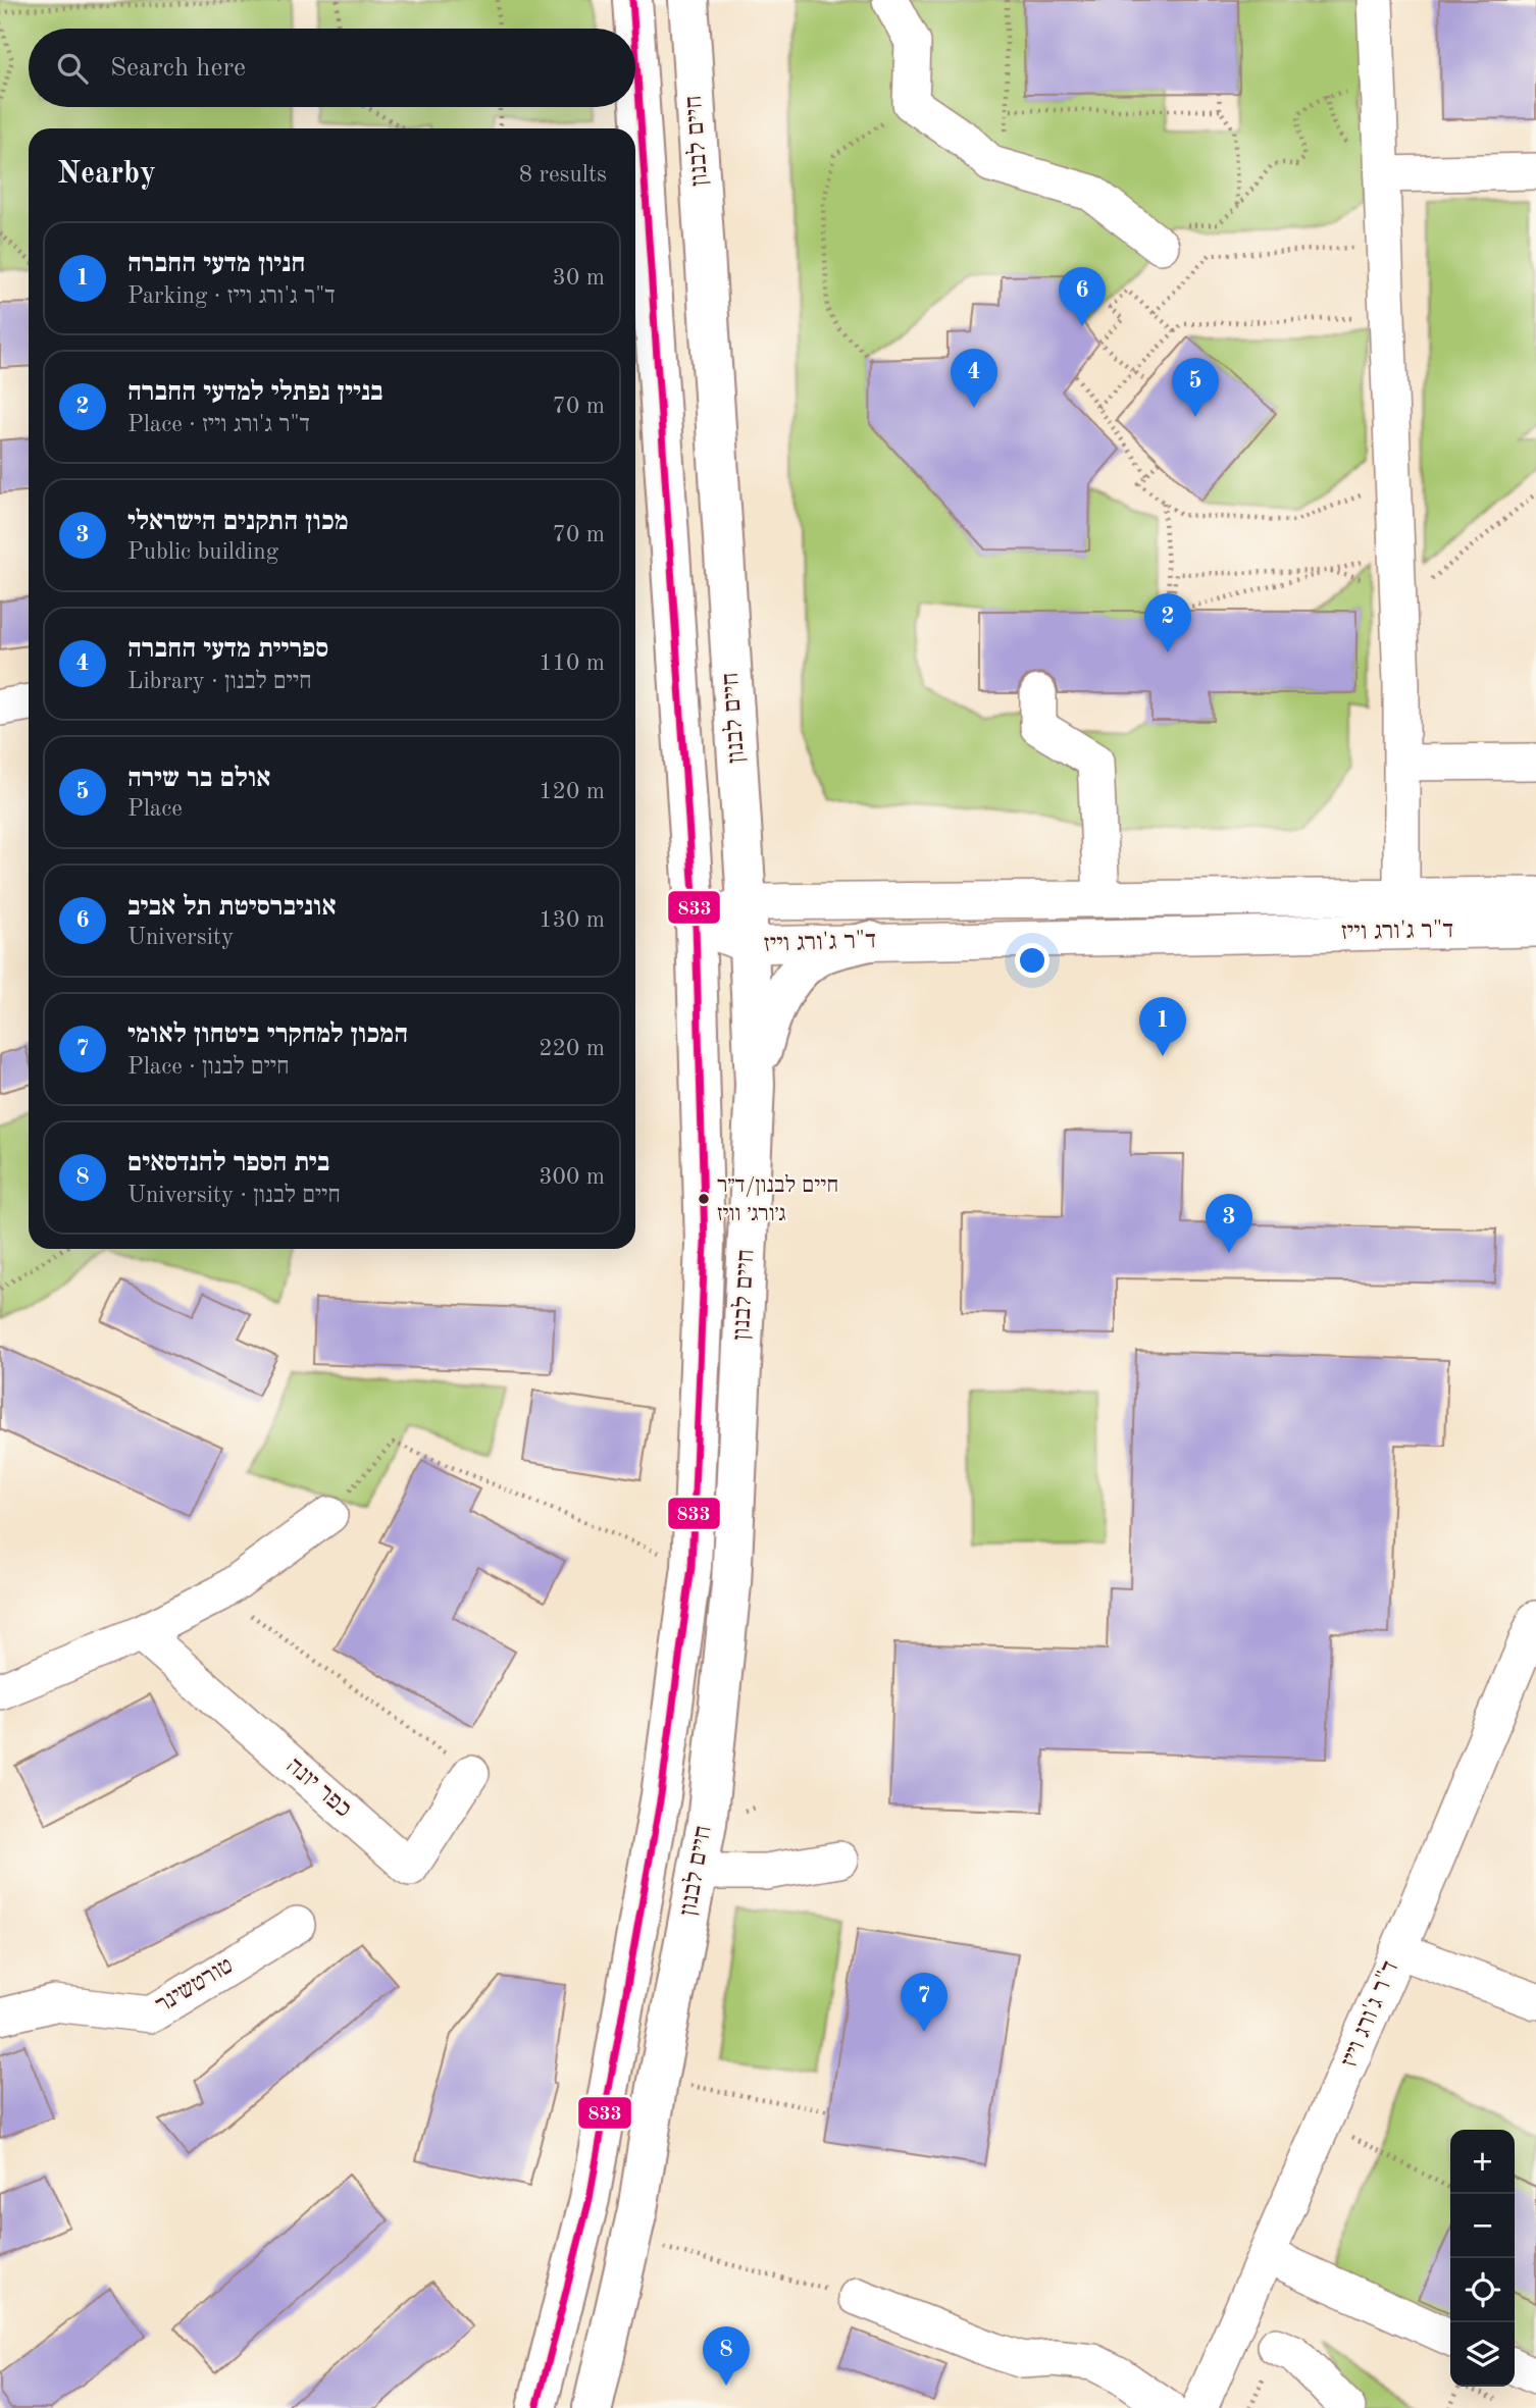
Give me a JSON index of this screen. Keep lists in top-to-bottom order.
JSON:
{
  "streets": {
    "main road": ["חיים לבנון"],
    "street": ["ד\"ר ג'ורג וייז", "כפר יונה", "טורטשינר"]
  },
  "crossings": [
    ["חיים לבנון", "ד\"ר ג'ורג וייז"]
  ],
  "places": ["חיים לבנון/ד״ר ג׳ורג׳ וויז"],
  "lines": ["transit line 833"],
  "page": {
    "search": "Search here",
    "heading": ["Nearby", "8 results"],
    "list": [
      {
        "mark": "1",
        "name": "חניון מדעי החברה",
        "note": "Parking · ד\"ר ג'ורג וייז",
        "value": "30 m"
      },
      {
        "mark": "2",
        "name": "בניין נפתלי למדעי החברה",
        "note": "Place · ד\"ר ג'ורג וייז",
        "value": "70 m"
      },
      {
        "mark": "3",
        "name": "מכון התקנים הישראלי",
        "note": "Public building",
        "value": "70 m"
      },
      {
        "mark": "4",
        "name": "ספריית מדעי החברה",
        "note": "Library · חיים לבנון",
        "value": "110 m"
      },
      {
        "mark": "5",
        "name": "אולם בר שירה",
        "note": "Place",
        "value": "120 m"
      },
      {
        "mark": "6",
        "name": "אוניברסיטת תל אביב",
        "note": "University",
        "value": "130 m"
      },
      {
        "mark": "7",
        "name": "המכון למחקרי ביטחון לאומי",
        "note": "Place · חיים לבנון",
        "value": "220 m"
      },
      {
        "mark": "8",
        "name": "בית הספר להנדסאים",
        "note": "University · חיים לבנון",
        "value": "300 m"
      }
    ],
    "pins": [
      "6",
      "4",
      "5",
      "2",
      "1",
      "3",
      "7",
      "8"
    ],
    "map_buttons": ["+", "−"]
  }
}
